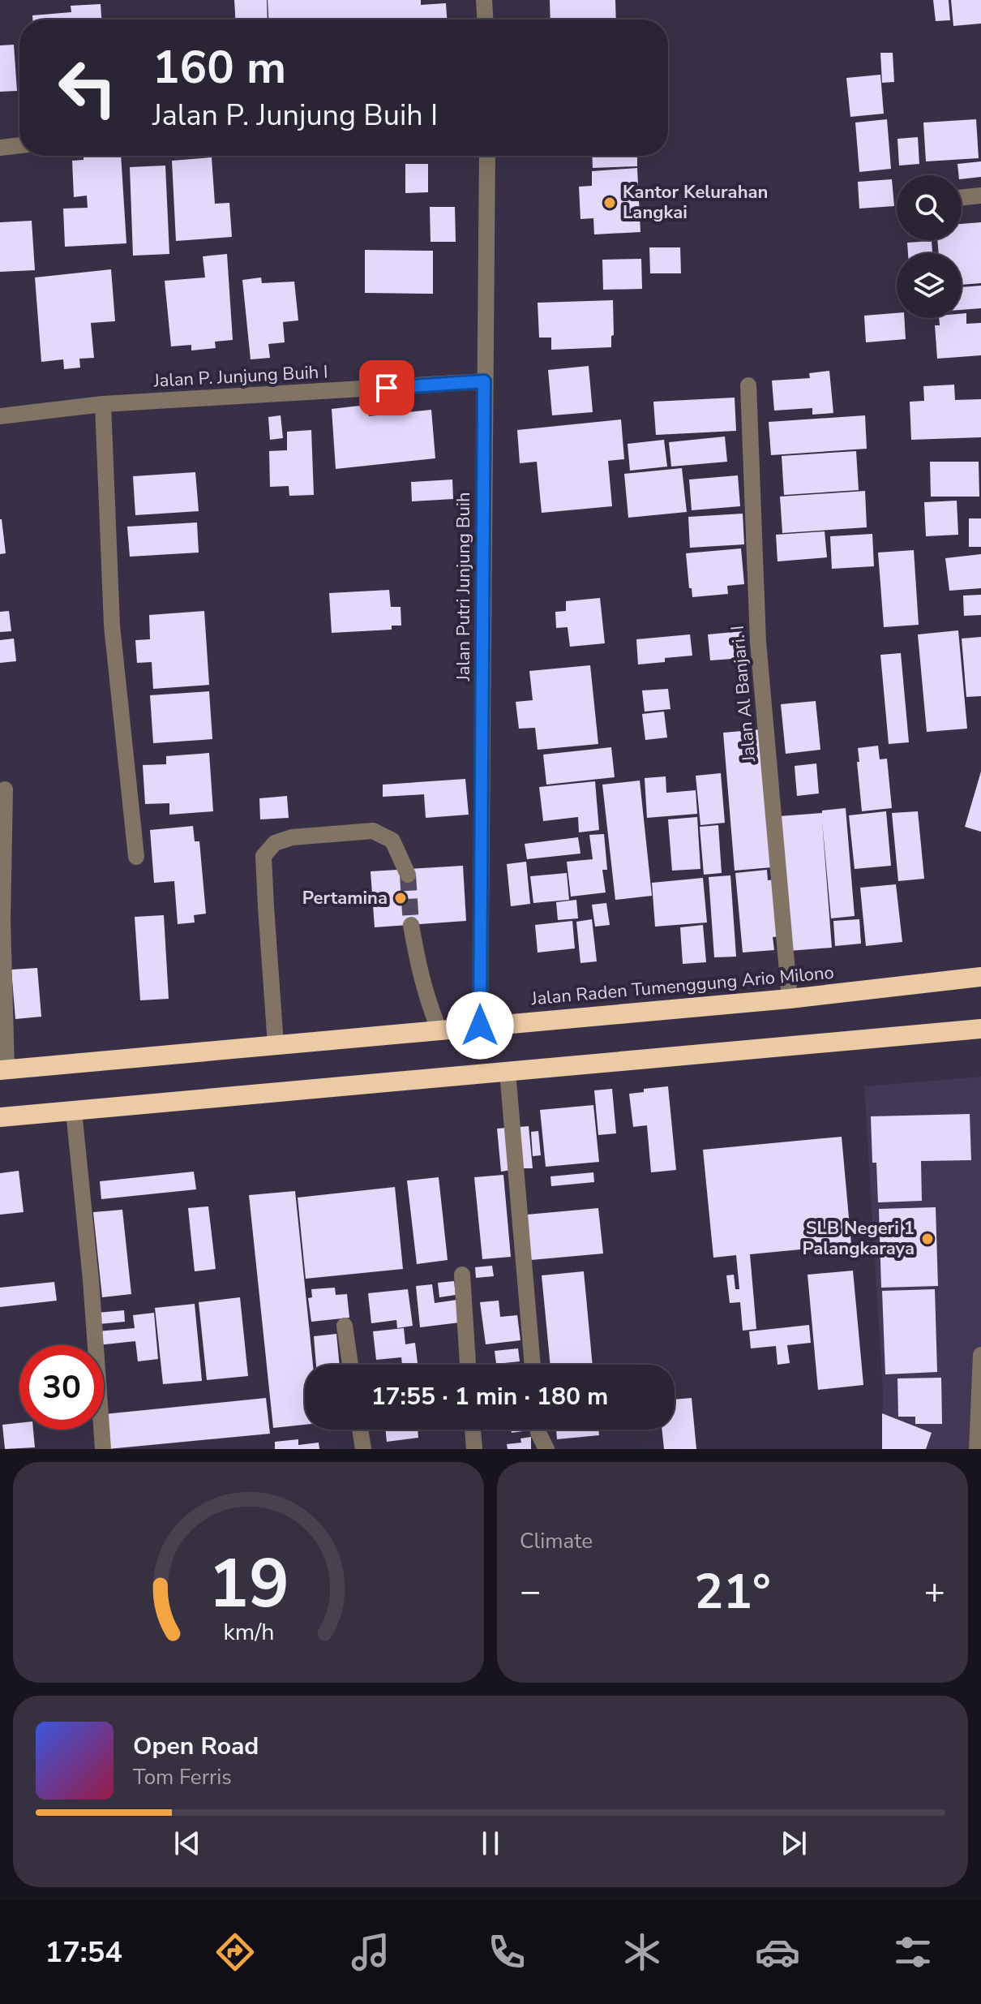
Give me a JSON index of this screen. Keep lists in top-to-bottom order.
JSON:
{
  "streets": {
    "highway": ["Jalan Raden Tumenggung Ario Milono"],
    "street": ["Jalan P. Junjung Buih I", "Jalan Putri Junjung Buih", "Jalan Al Banjari. I"]
  },
  "crossings": [
    ["Jalan P. Junjung Buih I", "Jalan Putri Junjung Buih"],
    ["Jalan Putri Junjung Buih", "Jalan Raden Tumenggung Ario Milono"],
    ["Jalan Al Banjari. I", "Jalan Raden Tumenggung Ario Milono"]
  ],
  "places": ["Kantor Kelurahan Langkai", "Pertamina", "SLB Negeri 1 Palangkaraya"],
  "page": {
    "turn": ["160 m", "Jalan P. Junjung Buih I"],
    "limit": "30",
    "trip": "17:55 · 1 min · 180 m",
    "tile": "Climate",
    "heat": ["−", "21°", "+"],
    "song": ["Open Road", "Tom Ferris"],
    "tabs": "17:54",
    "gauge": ["19", "km/h"]
  }
}
